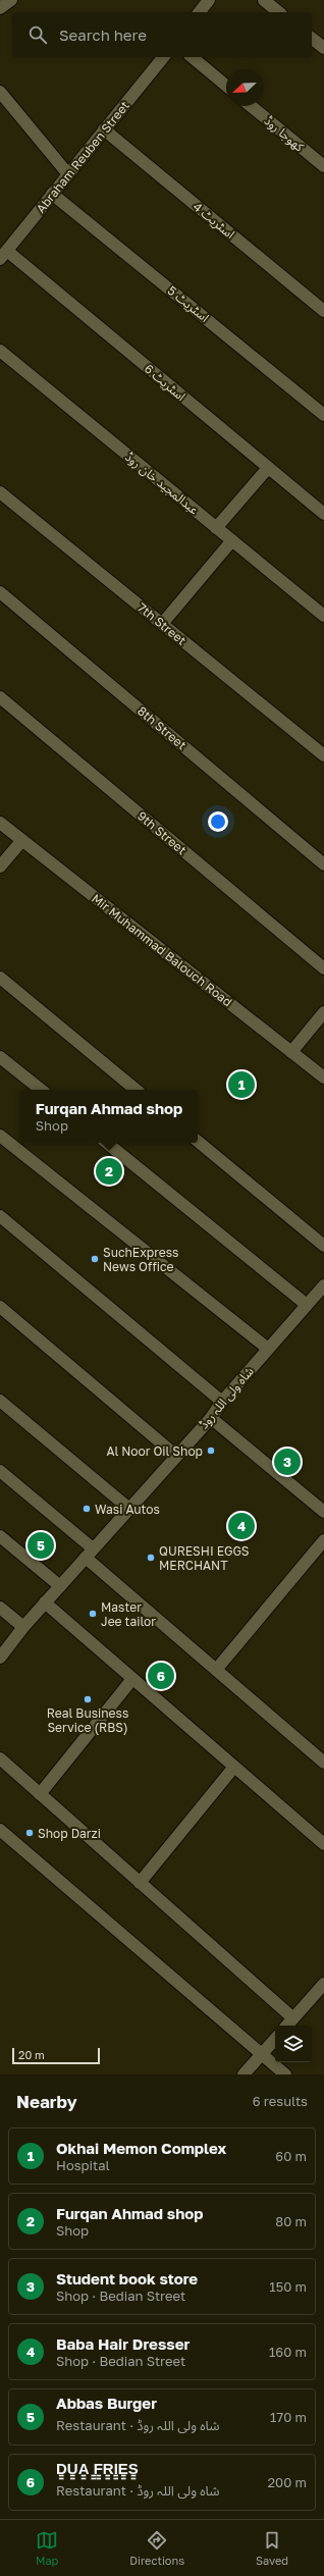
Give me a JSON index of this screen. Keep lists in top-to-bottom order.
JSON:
{
  "streets": {
    "street": [
      "کھوجا روڈ",
      "Abraham Reuben Street",
      "اسٹریٹ 4",
      "اسٹریٹ 5",
      "اسٹریٹ 6",
      "عبدالمجید خان روڈ",
      "7th Street",
      "8th Street",
      "9th Street",
      "Mir Muhammad Balouch Road",
      "شاہ ولی اللہ روڈ"
    ]
  },
  "crossings": [
    ["Abraham Reuben Street", "اسٹریٹ 4"],
    ["Abraham Reuben Street", "اسٹریٹ 5"],
    ["Abraham Reuben Street", "اسٹریٹ 6"]
  ],
  "places": [
    "SuchExpress News Office",
    "Al Noor Oil Shop",
    "Wasi Autos",
    "QURESHI EGGS MERCHANT",
    "Master Jee tailor",
    "Real Business Service (RBS)",
    "Shop Darzi"
  ],
  "scale_bar": "20 m",
  "north": "bottom left",
  "page": {
    "search": "Search here",
    "pins": [
      "1",
      "2",
      "3",
      "4",
      "5",
      "6"
    ],
    "popup": ["Furqan Ahmad shop", "Shop"],
    "scale": "20 m",
    "heading": ["Nearby", "6 results"],
    "list": [
      {
        "mark": "1",
        "name": "Okhai Memon Complex",
        "note": "Hospital",
        "value": "60 m"
      },
      {
        "mark": "2",
        "name": "Furqan Ahmad shop",
        "note": "Shop",
        "value": "80 m"
      },
      {
        "mark": "3",
        "name": "Student book store",
        "note": "Shop · Bedian Street",
        "value": "150 m"
      },
      {
        "mark": "4",
        "name": "Baba Hair Dresser",
        "note": "Shop · Bedian Street",
        "value": "160 m"
      },
      {
        "mark": "5",
        "name": "Abbas Burger",
        "note": "Restaurant · شاہ ولی اللہ روڈ",
        "value": "170 m"
      },
      {
        "mark": "6",
        "name": "D̳U̳A̳ ̳F̳R̳I̳E̳S̳",
        "note": "Restaurant · شاہ ولی اللہ روڈ",
        "value": "200 m"
      }
    ],
    "nav": ["Map", "Directions", "Saved"]
  }
}
